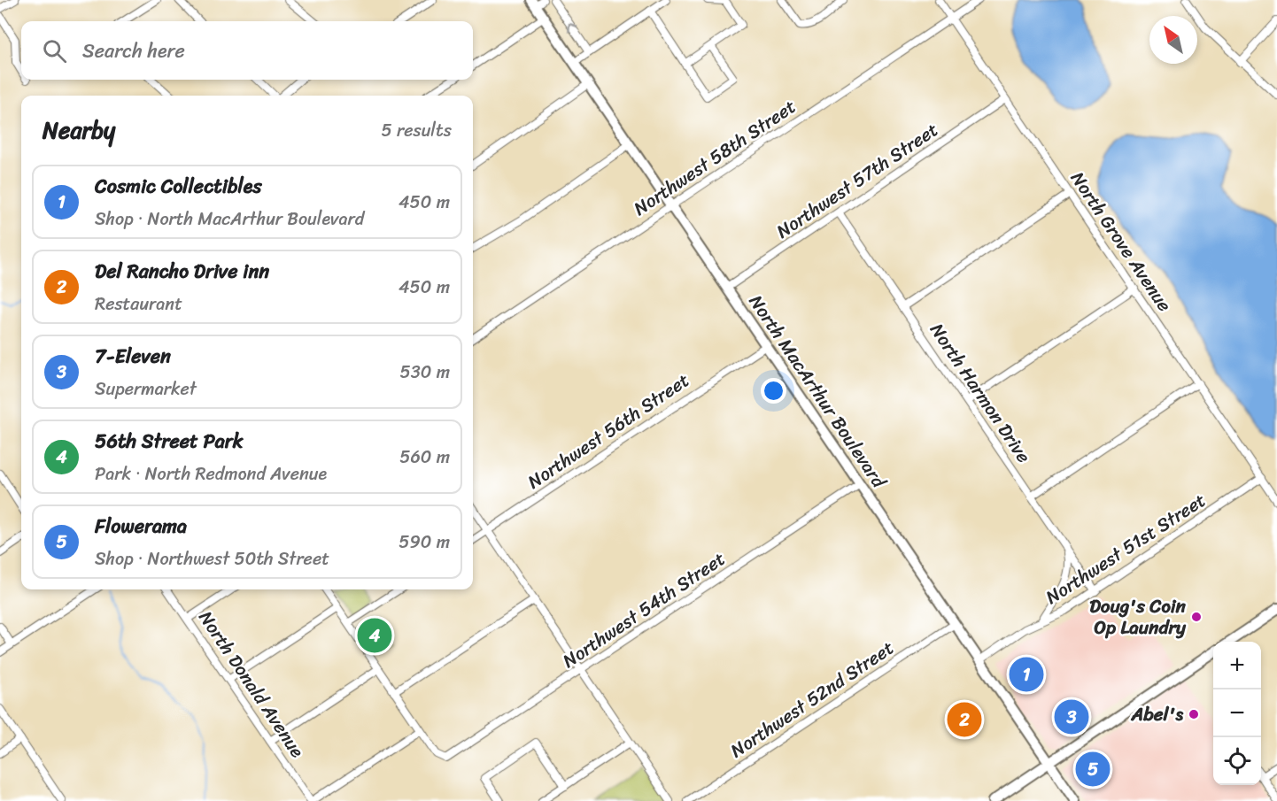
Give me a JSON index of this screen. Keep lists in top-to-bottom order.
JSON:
{
  "streets": {
    "main road": ["North MacArthur Boulevard"],
    "street": [
      "Northwest 58th Street",
      "Northwest 57th Street",
      "North Grove Avenue",
      "North Harmon Drive",
      "Northwest 56th Street",
      "Northwest 51st Street",
      "Northwest 54th Street",
      "North Donald Avenue",
      "Northwest 52nd Street"
    ]
  },
  "crossings": [
    ["Northwest 58th Street", "North Grove Avenue"],
    ["Northwest 58th Street", "North MacArthur Boulevard"],
    ["Northwest 57th Street", "North Grove Avenue"],
    ["Northwest 57th Street", "North MacArthur Boulevard"],
    ["Northwest 57th Street", "North Harmon Drive"],
    ["North Grove Avenue", "Northwest 51st Street"],
    ["North MacArthur Boulevard", "Northwest 56th Street"],
    ["North MacArthur Boulevard", "Northwest 51st Street"],
    ["North MacArthur Boulevard", "Northwest 54th Street"],
    ["North MacArthur Boulevard", "Northwest 52nd Street"],
    ["North Harmon Drive", "Northwest 51st Street"]
  ],
  "places": ["Doug's Coin Op Laundry", "Abel's"],
  "north": "top left",
  "page": {
    "search": "Search here",
    "heading": ["Nearby", "5 results"],
    "list": [
      {
        "mark": "1",
        "name": "Cosmic Collectibles",
        "note": "Shop · North MacArthur Boulevard",
        "value": "450 m"
      },
      {
        "mark": "2",
        "name": "Del Rancho Drive inn",
        "note": "Restaurant",
        "value": "450 m"
      },
      {
        "mark": "3",
        "name": "7-Eleven",
        "note": "Supermarket",
        "value": "530 m"
      },
      {
        "mark": "4",
        "name": "56th Street Park",
        "note": "Park · North Redmond Avenue",
        "value": "560 m"
      },
      {
        "mark": "5",
        "name": "Flowerama",
        "note": "Shop · Northwest 50th Street",
        "value": "590 m"
      }
    ],
    "pins": [
      "4",
      "1",
      "3",
      "2",
      "5"
    ],
    "map_buttons": ["+", "−"]
  }
}
